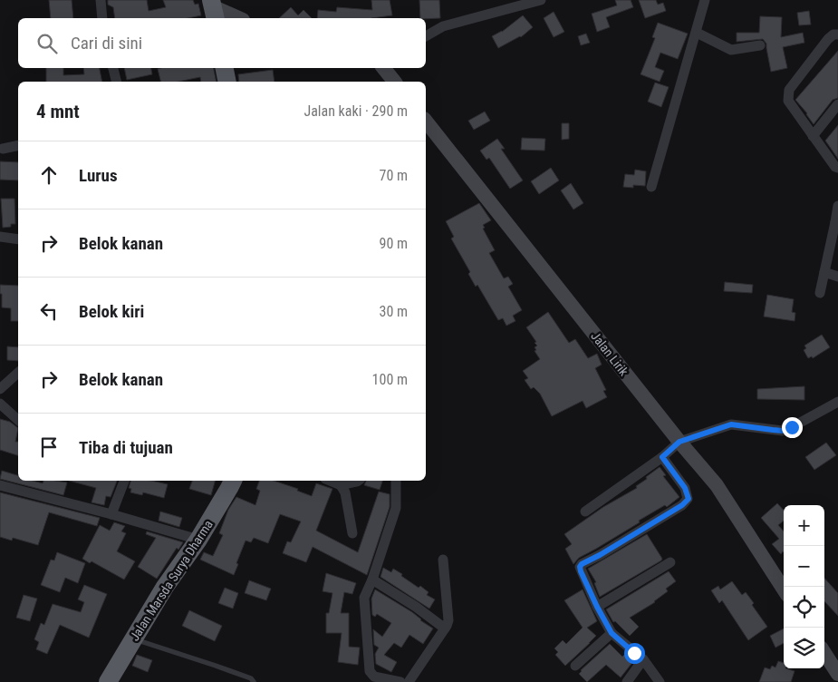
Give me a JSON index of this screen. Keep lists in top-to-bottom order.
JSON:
{
  "streets": {
    "highway": ["Jalan Marsda Surya Dharma"],
    "main road": ["Jalan Lirik"]
  },
  "page": {
    "search": "Cari di sini",
    "heading": ["4 mnt", "Jalan kaki · 290 m"],
    "list": [
      ["Lurus", "70 m"],
      ["Belok kanan", "90 m"],
      ["Belok kiri", "30 m"],
      ["Belok kanan", "100 m"],
      "Tiba di tujuan"
    ],
    "map_buttons": ["+", "−"]
  }
}
